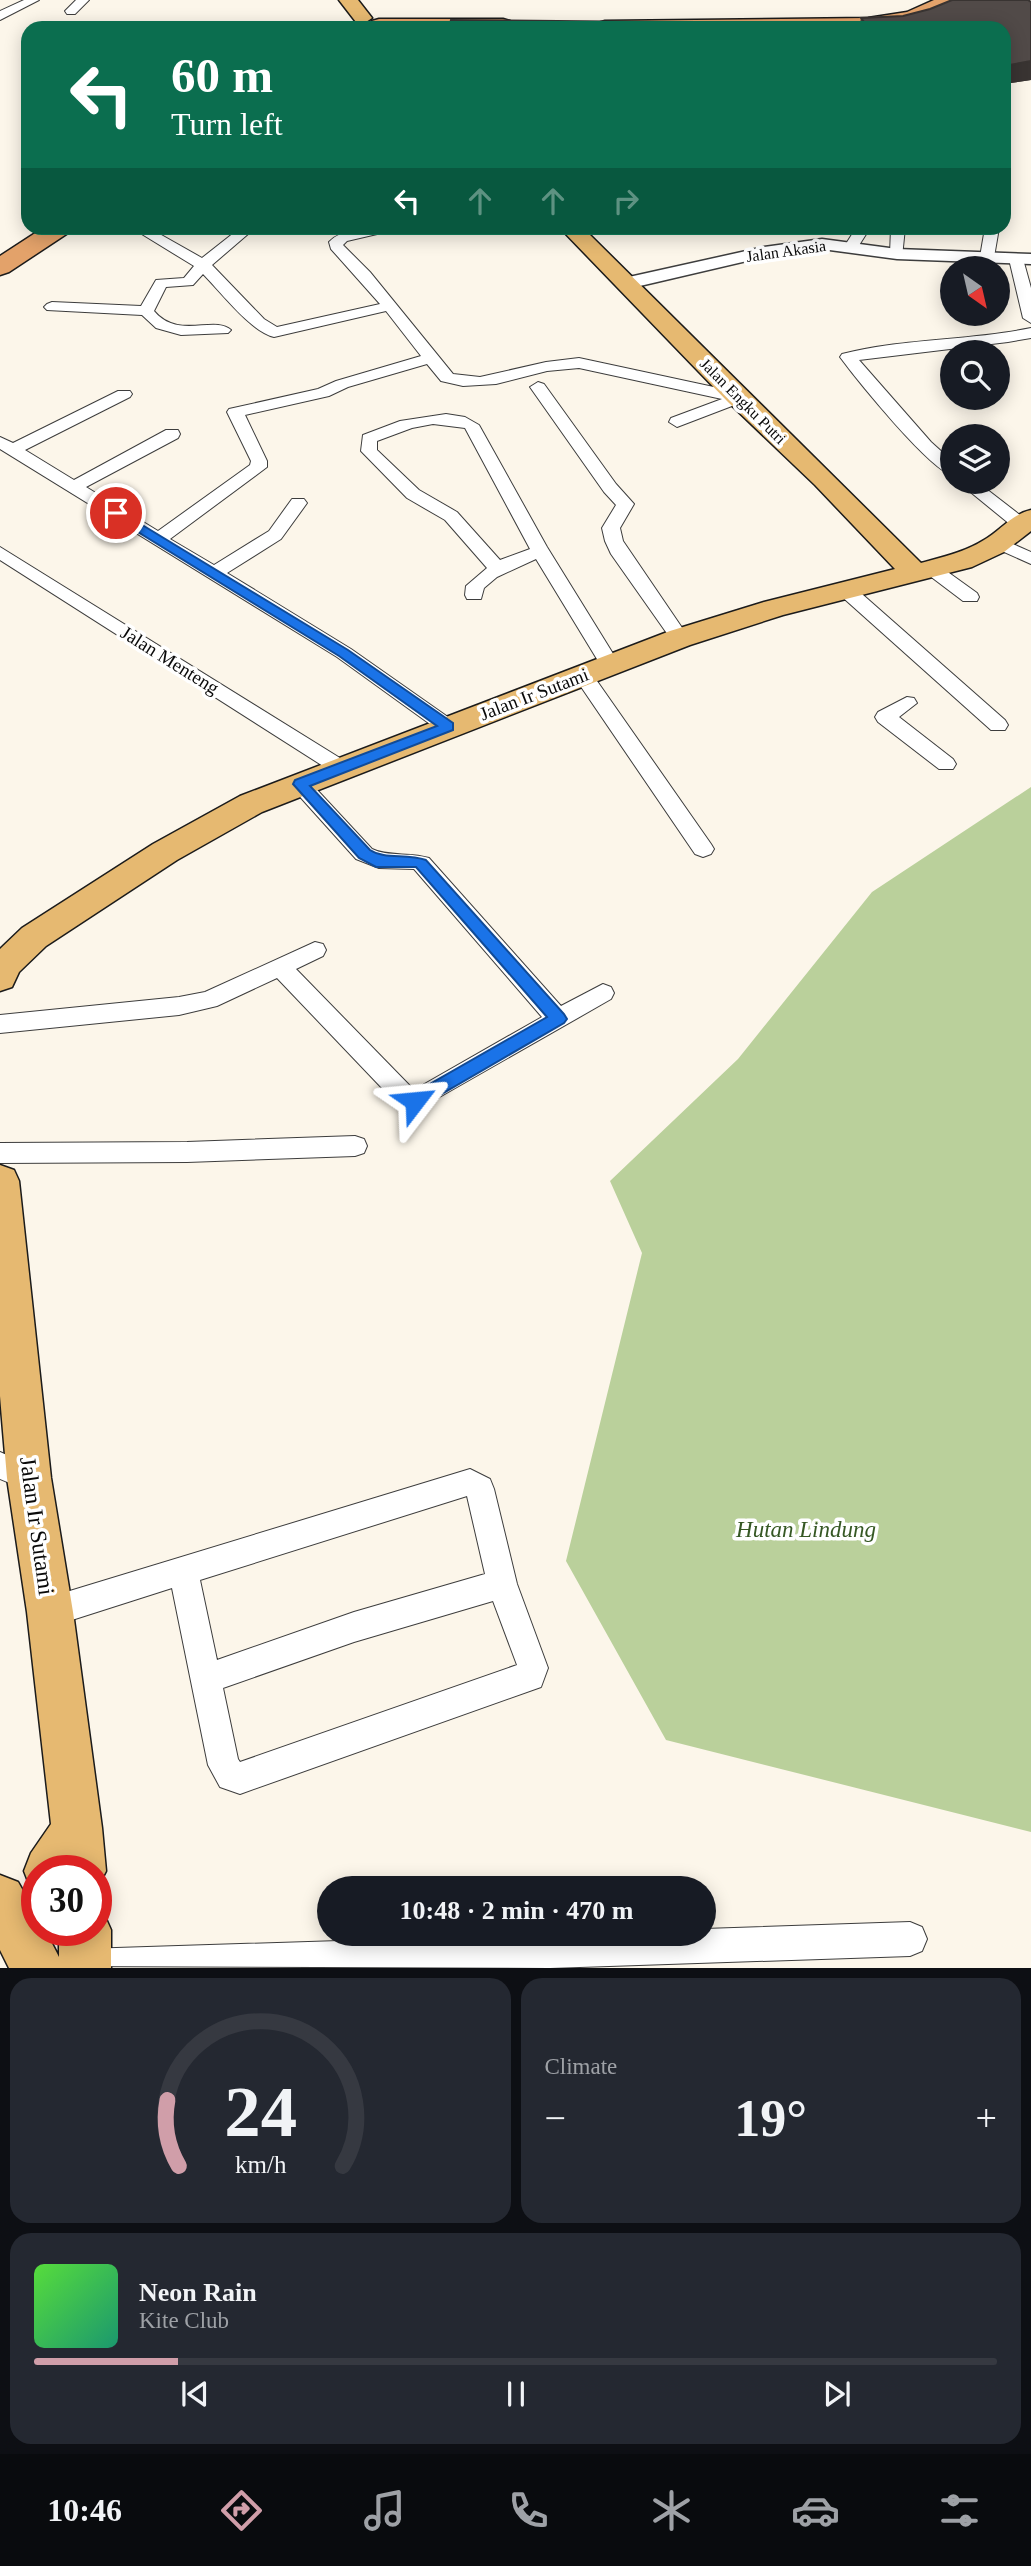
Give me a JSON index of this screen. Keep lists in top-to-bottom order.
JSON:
{
  "streets": {
    "main road": ["Jalan Engku Putri", "Jalan Ir Sutami"],
    "street": ["Jalan Akasia", "Jalan Menteng"]
  },
  "crossings": [
    ["Jalan Akasia", "Jalan Engku Putri"],
    ["Jalan Engku Putri", "Jalan Ir Sutami"],
    ["Jalan Menteng", "Jalan Ir Sutami"]
  ],
  "parks": ["Hutan Lindung"],
  "north": "bottom right",
  "page": {
    "turn": ["60 m", "Turn left"],
    "limit": "30",
    "trip": "10:48 · 2 min · 470 m",
    "tile": "Climate",
    "heat": ["−", "19°", "+"],
    "song": ["Neon Rain", "Kite Club"],
    "tabs": "10:46",
    "gauge": ["24", "km/h"]
  }
}
